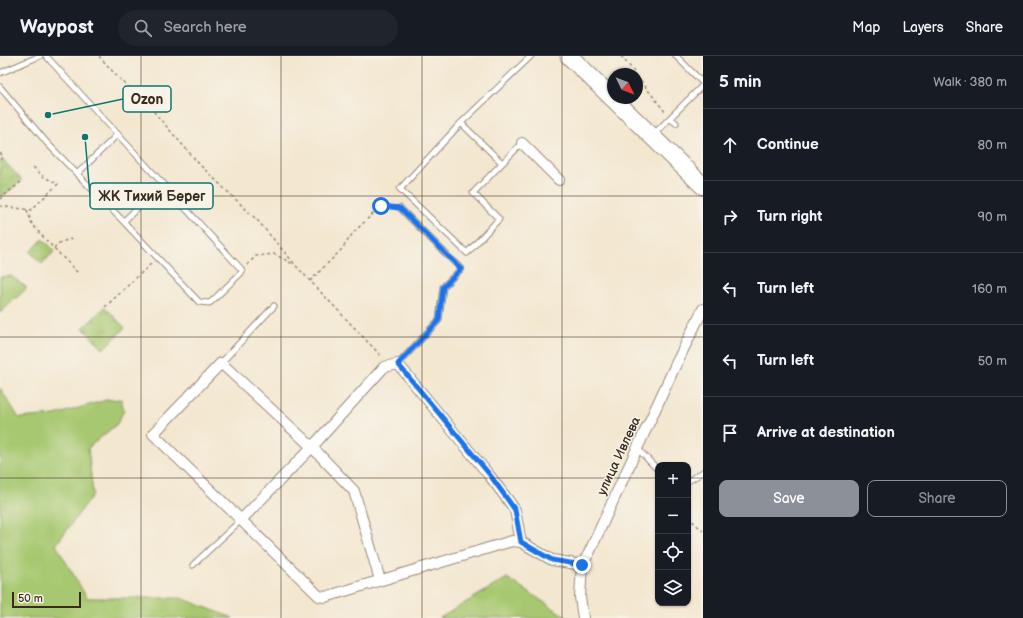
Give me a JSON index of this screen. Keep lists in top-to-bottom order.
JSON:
{
  "streets": {
    "street": ["улица Ивлева"]
  },
  "places": ["Ozon", "ЖК Тихий Берег"],
  "scale_bar": "50 m",
  "north": "bottom right",
  "page": {
    "header": "Waypost",
    "search": "Search here",
    "nav": ["Map", "Layers", "Share"],
    "heading": ["5 min", "Walk · 380 m"],
    "list": [
      ["Continue", "80 m"],
      ["Turn right", "90 m"],
      ["Turn left", "160 m"],
      ["Turn left", "50 m"],
      "Arrive at destination"
    ],
    "map_buttons": ["+", "−"],
    "buttons": ["Save", "Share"],
    "scale": "50 m"
  }
}
